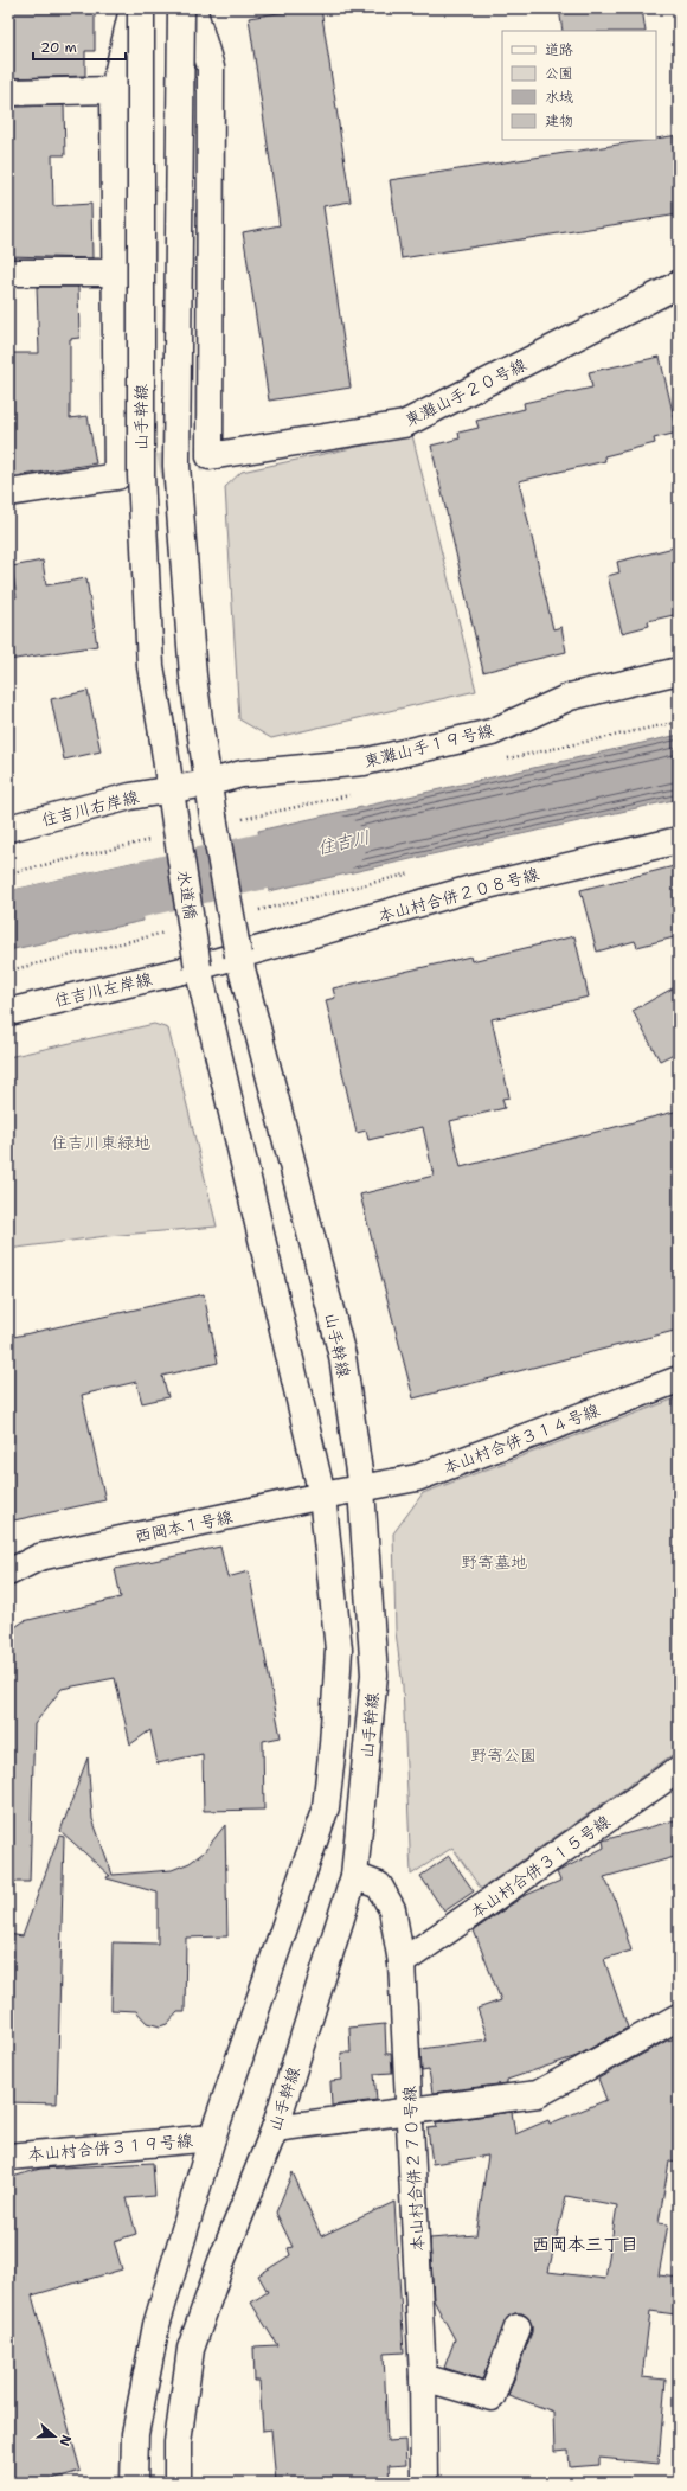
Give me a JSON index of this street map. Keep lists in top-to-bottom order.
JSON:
{
  "streets": {
    "street": [
      "東灘山手２０号線",
      "山手幹線",
      "東灘山手１９号線",
      "住吉川右岸線",
      "水道橋",
      "本山村合併２０８号線",
      "住吉川左岸線",
      "本山村合併３１４号線",
      "西岡本１号線",
      "本山村合併３１５号線",
      "本山村合併３１９号線",
      "本山村合併２７０号線"
    ]
  },
  "crossings": [
    ["山手幹線", "東灘山手１９号線"],
    ["山手幹線", "住吉川右岸線"],
    ["山手幹線", "水道橋"],
    ["山手幹線", "本山村合併２０８号線"],
    ["山手幹線", "住吉川左岸線"],
    ["山手幹線", "本山村合併３１４号線"],
    ["山手幹線", "西岡本１号線"],
    ["山手幹線", "本山村合併３１９号線"],
    ["山手幹線", "本山村合併２７０号線"],
    ["東灘山手１９号線", "住吉川右岸線"],
    ["水道橋", "本山村合併２０８号線"],
    ["水道橋", "住吉川左岸線"],
    ["本山村合併２０８号線", "住吉川左岸線"],
    ["本山村合併３１４号線", "西岡本１号線"],
    ["本山村合併３１５号線", "本山村合併２７０号線"]
  ],
  "districts": ["西岡本三丁目"],
  "water": ["住吉川"],
  "parks": ["住吉川東緑地", "野寄墓地", "野寄公園"],
  "legend": [
    "道路",
    "公園",
    "水域",
    "建物"
  ],
  "scale_bar": "20 m",
  "north": "right"
}
